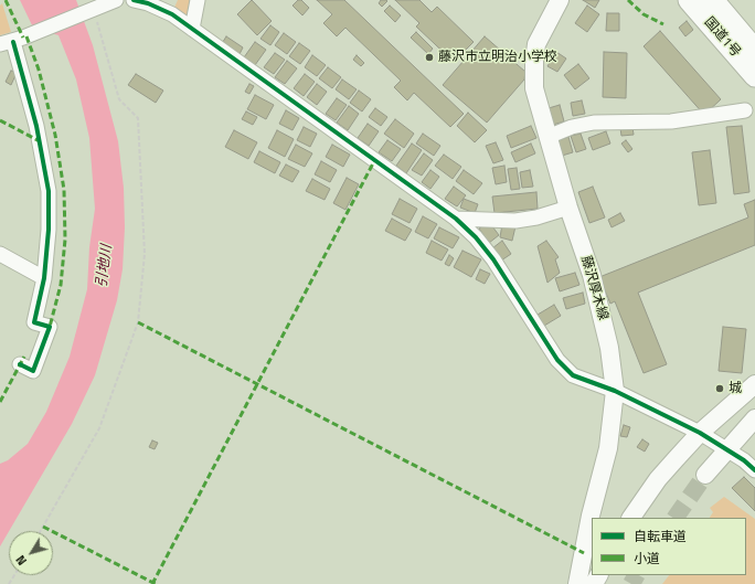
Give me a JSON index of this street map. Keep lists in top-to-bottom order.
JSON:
{
  "streets": {
    "highway": ["国道1号"],
    "main road": ["藤沢厚木線"]
  },
  "water": ["引地川"],
  "places": ["藤沢市立明治小学校", "城"],
  "legend": ["自転車道", "小道"],
  "north": "bottom left"
}
